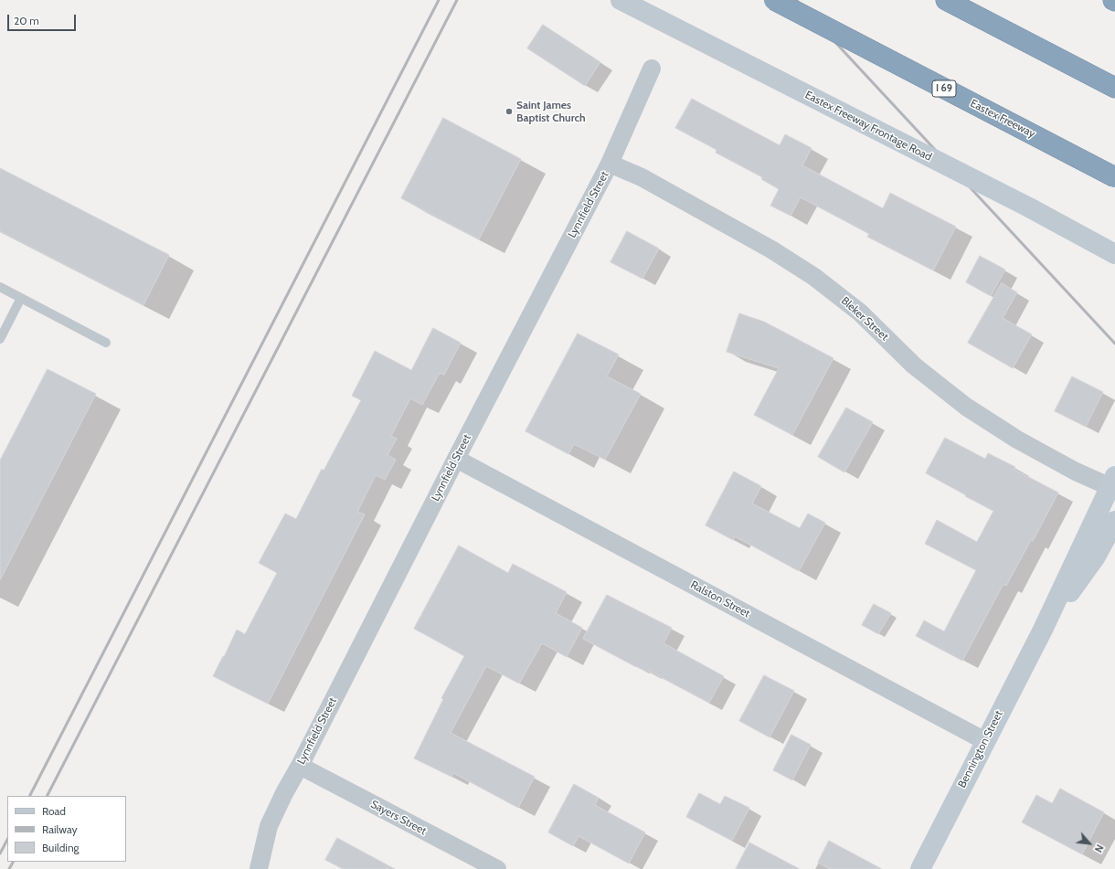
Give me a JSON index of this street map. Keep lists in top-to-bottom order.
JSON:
{
  "streets": {
    "highway": ["I 69", "Eastex Freeway"],
    "main road": ["Eastex Freeway Frontage Road", "Bennington Street"],
    "street": [
      "Lynnfield Street",
      "Bleker Street",
      "Ralston Street",
      "Sayers Street"
    ]
  },
  "crossings": [
    ["Lynnfield Street", "Bleker Street"],
    ["Lynnfield Street", "Ralston Street"],
    ["Lynnfield Street", "Sayers Street"],
    ["Bleker Street", "Bennington Street"],
    ["Ralston Street", "Bennington Street"]
  ],
  "places": ["Saint James Baptist Church"],
  "legend": ["Road", "Railway", "Building"],
  "scale_bar": "20 m",
  "north": "bottom right"
}
